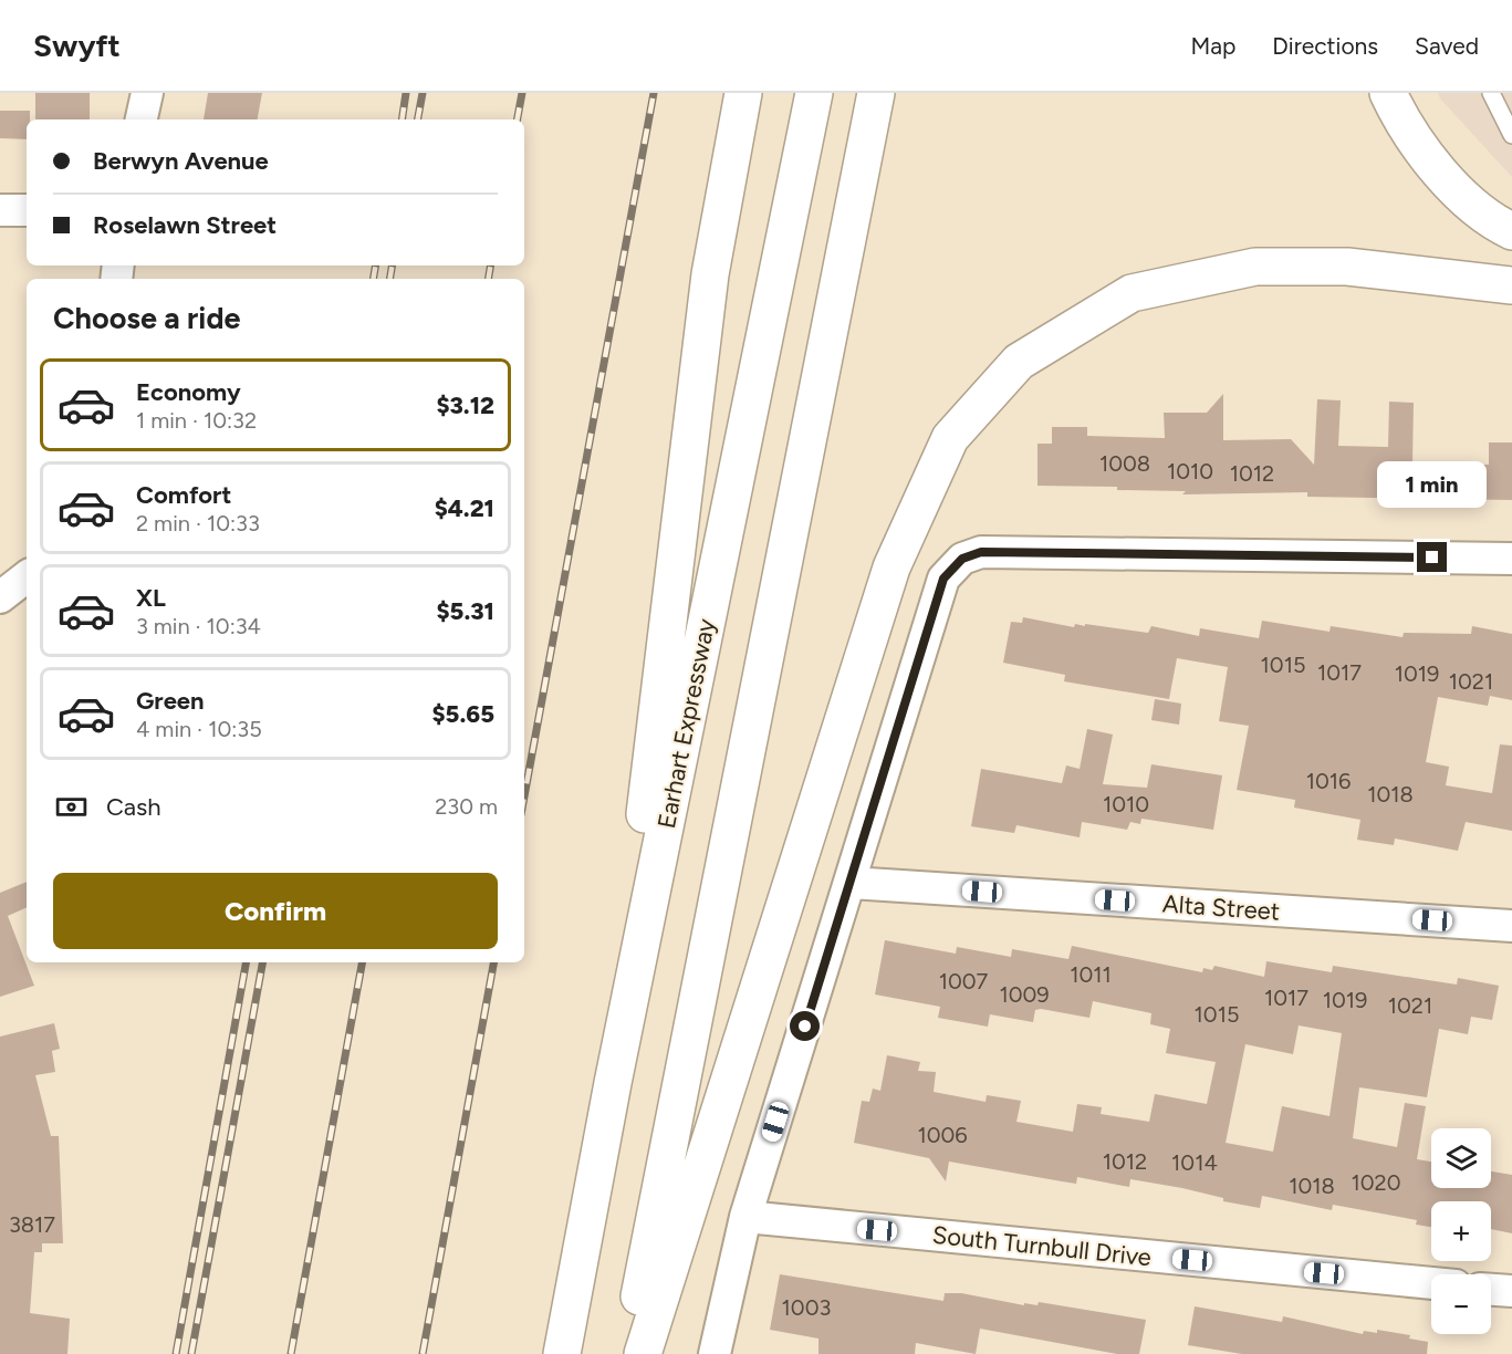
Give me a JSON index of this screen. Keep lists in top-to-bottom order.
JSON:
{
  "streets": {
    "highway": ["Earhart Expressway"],
    "street": ["Alta Street", "South Turnbull Drive"]
  },
  "house_numbers": [
    "1008",
    "1010",
    "1012",
    "1015",
    "1017",
    "1019",
    "1021",
    "1016",
    "1018",
    "1010",
    "1011",
    "1007",
    "1009",
    "1017",
    "1019",
    "1021",
    "1015",
    "1006",
    "1012",
    "1014",
    "1020",
    "1018",
    "3817",
    "1003"
  ],
  "page": {
    "header": "Swyft",
    "nav": ["Map", "Directions", "Saved"],
    "banner": ["Berwyn Avenue", "Roselawn Street"],
    "heading": "Choose a ride",
    "list": [
      {
        "name": "Economy",
        "note": "1 min · 10:32",
        "value": "$3.12"
      },
      {
        "name": "Comfort",
        "note": "2 min · 10:33",
        "value": "$4.21"
      },
      {
        "name": "XL",
        "note": "3 min · 10:34",
        "value": "$5.31"
      },
      {
        "name": "Green",
        "note": "4 min · 10:35",
        "value": "$5.65"
      }
    ],
    "bubble": "1 min",
    "pay": ["Cash", "230 m"],
    "buttons": "Confirm",
    "map_buttons": ["+", "−"]
  }
}
